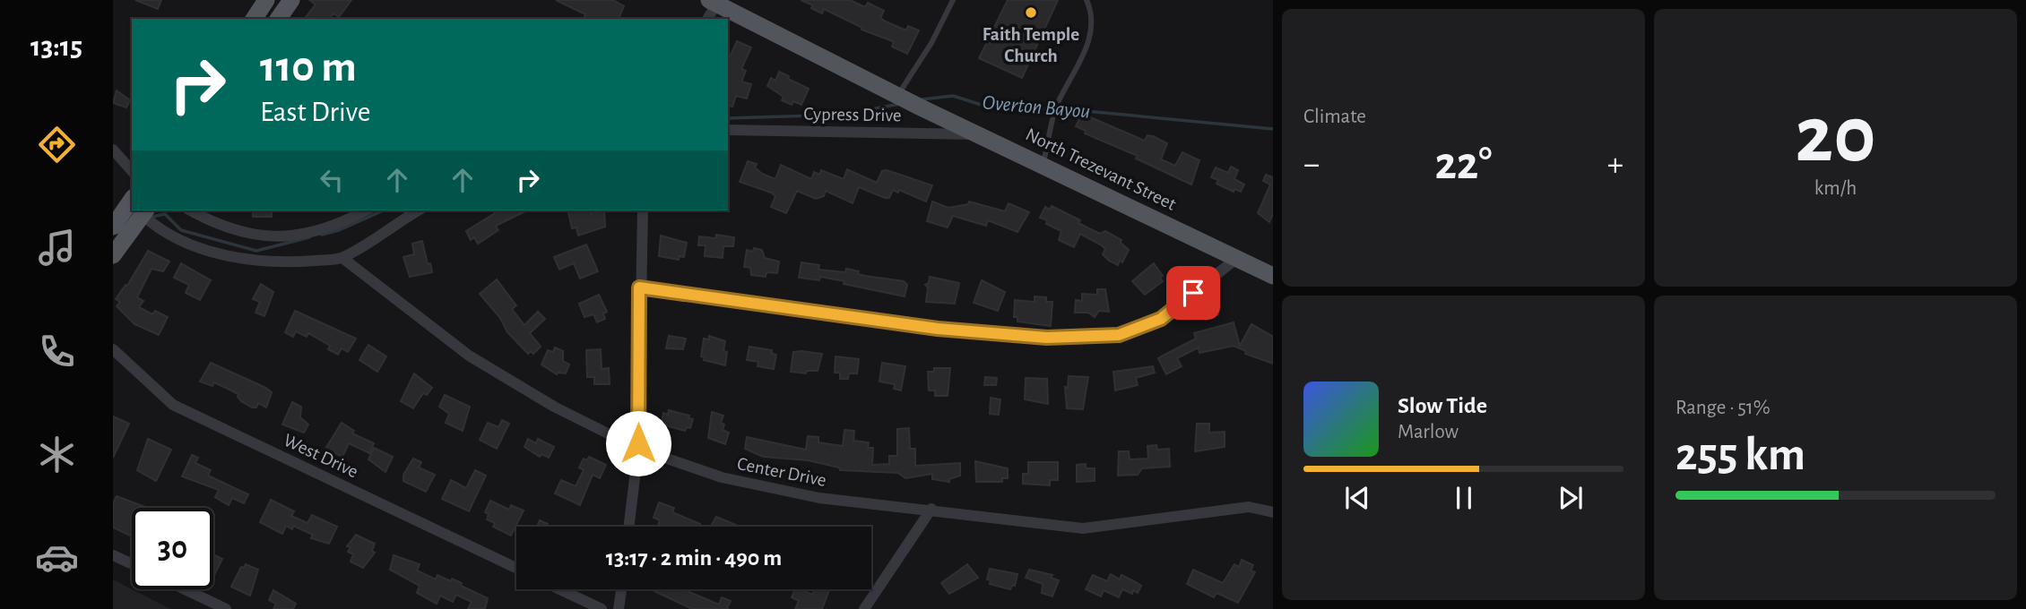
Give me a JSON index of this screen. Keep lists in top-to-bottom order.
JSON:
{
  "streets": {
    "main road": ["North Trezevant Street"],
    "street": ["Cypress Drive", "West Drive", "Center Drive"]
  },
  "crossings": [
    ["Cypress Drive", "North Trezevant Street"]
  ],
  "water": ["Overton Bayou"],
  "places": ["Faith Temple Church"],
  "page": {
    "tabs": "13:15",
    "tile": [
      "Climate",
      ["20", "km/h"],
      ["Range · 51%", "255 km"]
    ],
    "turn": ["110 m", "East Drive"],
    "heat": ["−", "22°", "+"],
    "song": ["Slow Tide", "Marlow"],
    "limit": "30",
    "trip": "13:17 · 2 min · 490 m"
  }
}
